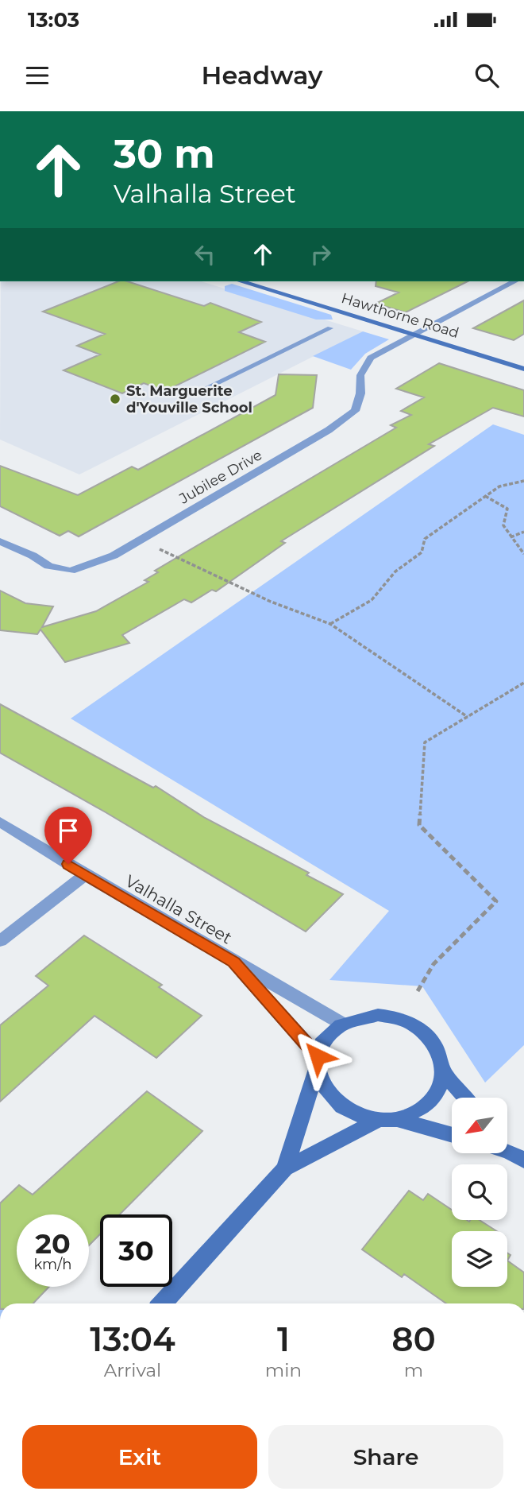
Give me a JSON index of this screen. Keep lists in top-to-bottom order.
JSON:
{
  "streets": {
    "street": ["Hawthorne Road", "Jubilee Drive", "Valhalla Street"]
  },
  "crossings": [
    ["Hawthorne Road", "Jubilee Drive"]
  ],
  "places": ["St. Marguerite d'Youville School"],
  "north": "bottom left",
  "page": {
    "status": "13:03",
    "header": "Headway",
    "turn": ["30 m", "Valhalla Street"],
    "speed": "20 km/h",
    "limit": "30",
    "eta": [
      "13:04",
      "Arrival",
      "1",
      "min",
      "80",
      "m"
    ],
    "buttons": ["Exit", "Share"]
  }
}
